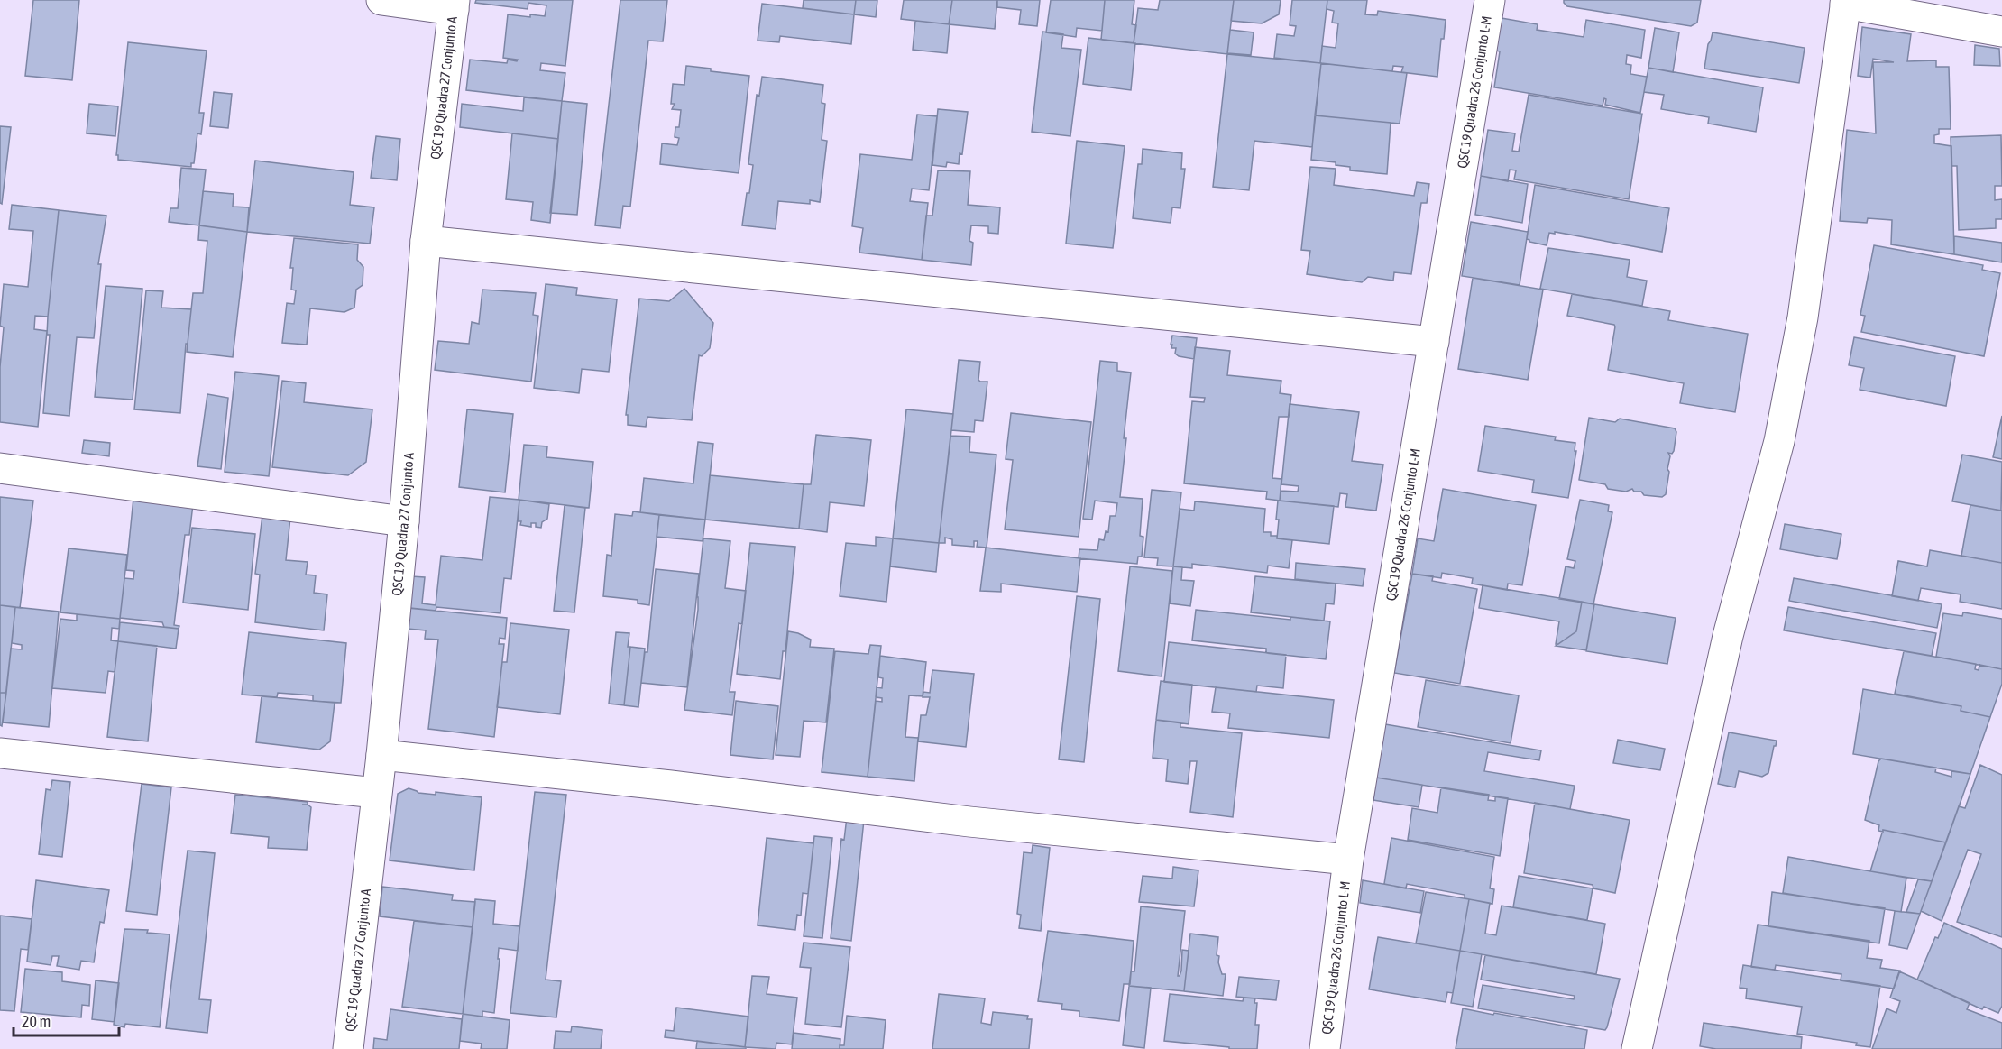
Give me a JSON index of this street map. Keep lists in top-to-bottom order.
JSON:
{
  "streets": {
    "street": ["QSC 19 Quadra 27 Conjunto A", "QSC 19 Quadra 26 Conjunto L-M"]
  },
  "scale_bar": "20 m"
}
